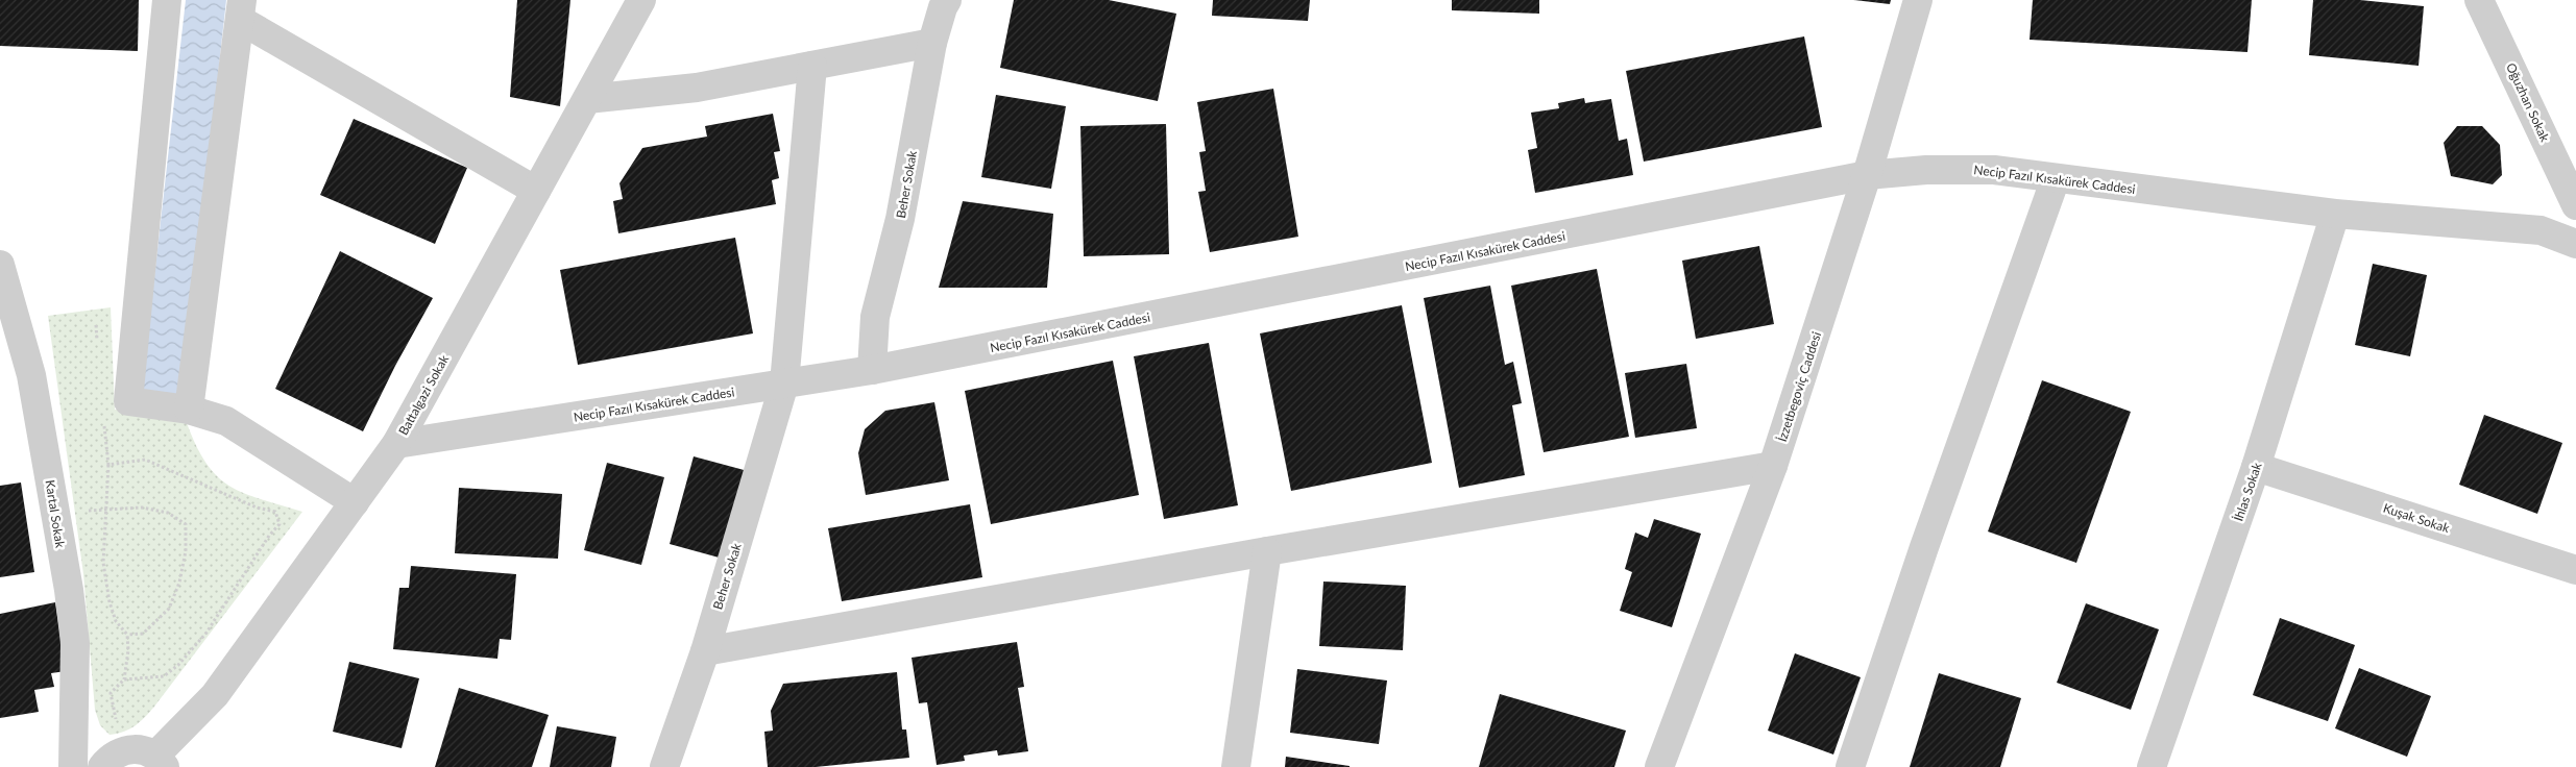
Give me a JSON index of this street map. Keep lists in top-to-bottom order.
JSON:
{
  "streets": {
    "street": [
      "Oğuzhan Sokak",
      "Necip Fazıl Kısakürek Caddesi",
      "Beher Sokak",
      "İzzetbegoviç Caddesi",
      "Battalgazi Sokak",
      "İhlas Sokak",
      "Kartal Sokak",
      "Kuşak Sokak"
    ]
  },
  "crossings": [
    ["Necip Fazıl Kısakürek Caddesi", "Beher Sokak"],
    ["Necip Fazıl Kısakürek Caddesi", "İzzetbegoviç Caddesi"],
    ["Necip Fazıl Kısakürek Caddesi", "Battalgazi Sokak"],
    ["Necip Fazıl Kısakürek Caddesi", "İhlas Sokak"],
    ["İhlas Sokak", "Kuşak Sokak"]
  ]
}
